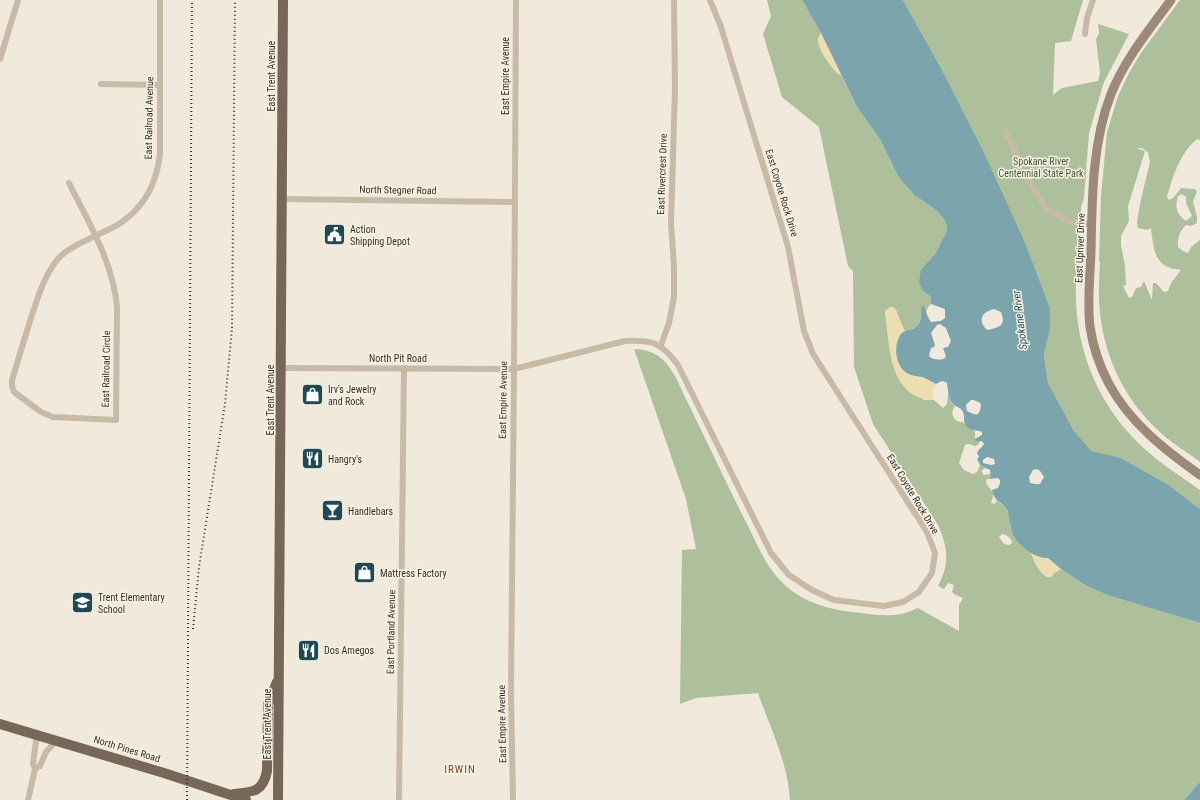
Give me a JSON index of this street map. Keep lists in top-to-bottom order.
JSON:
{
  "streets": {
    "main road": ["East Trent Avenue", "North Pines Road"],
    "street": [
      "East Empire Avenue",
      "East Railroad Avenue",
      "East Rivercrest Drive",
      "North Stegner Road",
      "East Coyote Rock Drive",
      "East Upriver Drive",
      "North Pit Road",
      "East Railroad Circle",
      "East Portland Avenue"
    ]
  },
  "crossings": [
    ["East Trent Avenue", "North Stegner Road"],
    ["East Trent Avenue", "North Pit Road"],
    ["East Empire Avenue", "North Stegner Road"],
    ["East Empire Avenue", "North Pit Road"],
    ["East Railroad Avenue", "East Railroad Circle"],
    ["East Rivercrest Drive", "East Coyote Rock Drive"],
    ["North Pit Road", "East Portland Avenue"]
  ],
  "districts": ["IRWIN"],
  "water": ["Spokane River"],
  "parks": ["Spokane River Centennial State Park"],
  "places": {
    "public building": ["Action Shipping Depot"],
    "shop": ["Irv's Jewelry and Rock", "Mattress Factory"],
    "restaurant": ["Hangry's", "Dos Amegos"],
    "bar": ["Handlebars"],
    "school or university": ["Trent Elementary School"]
  }
}
